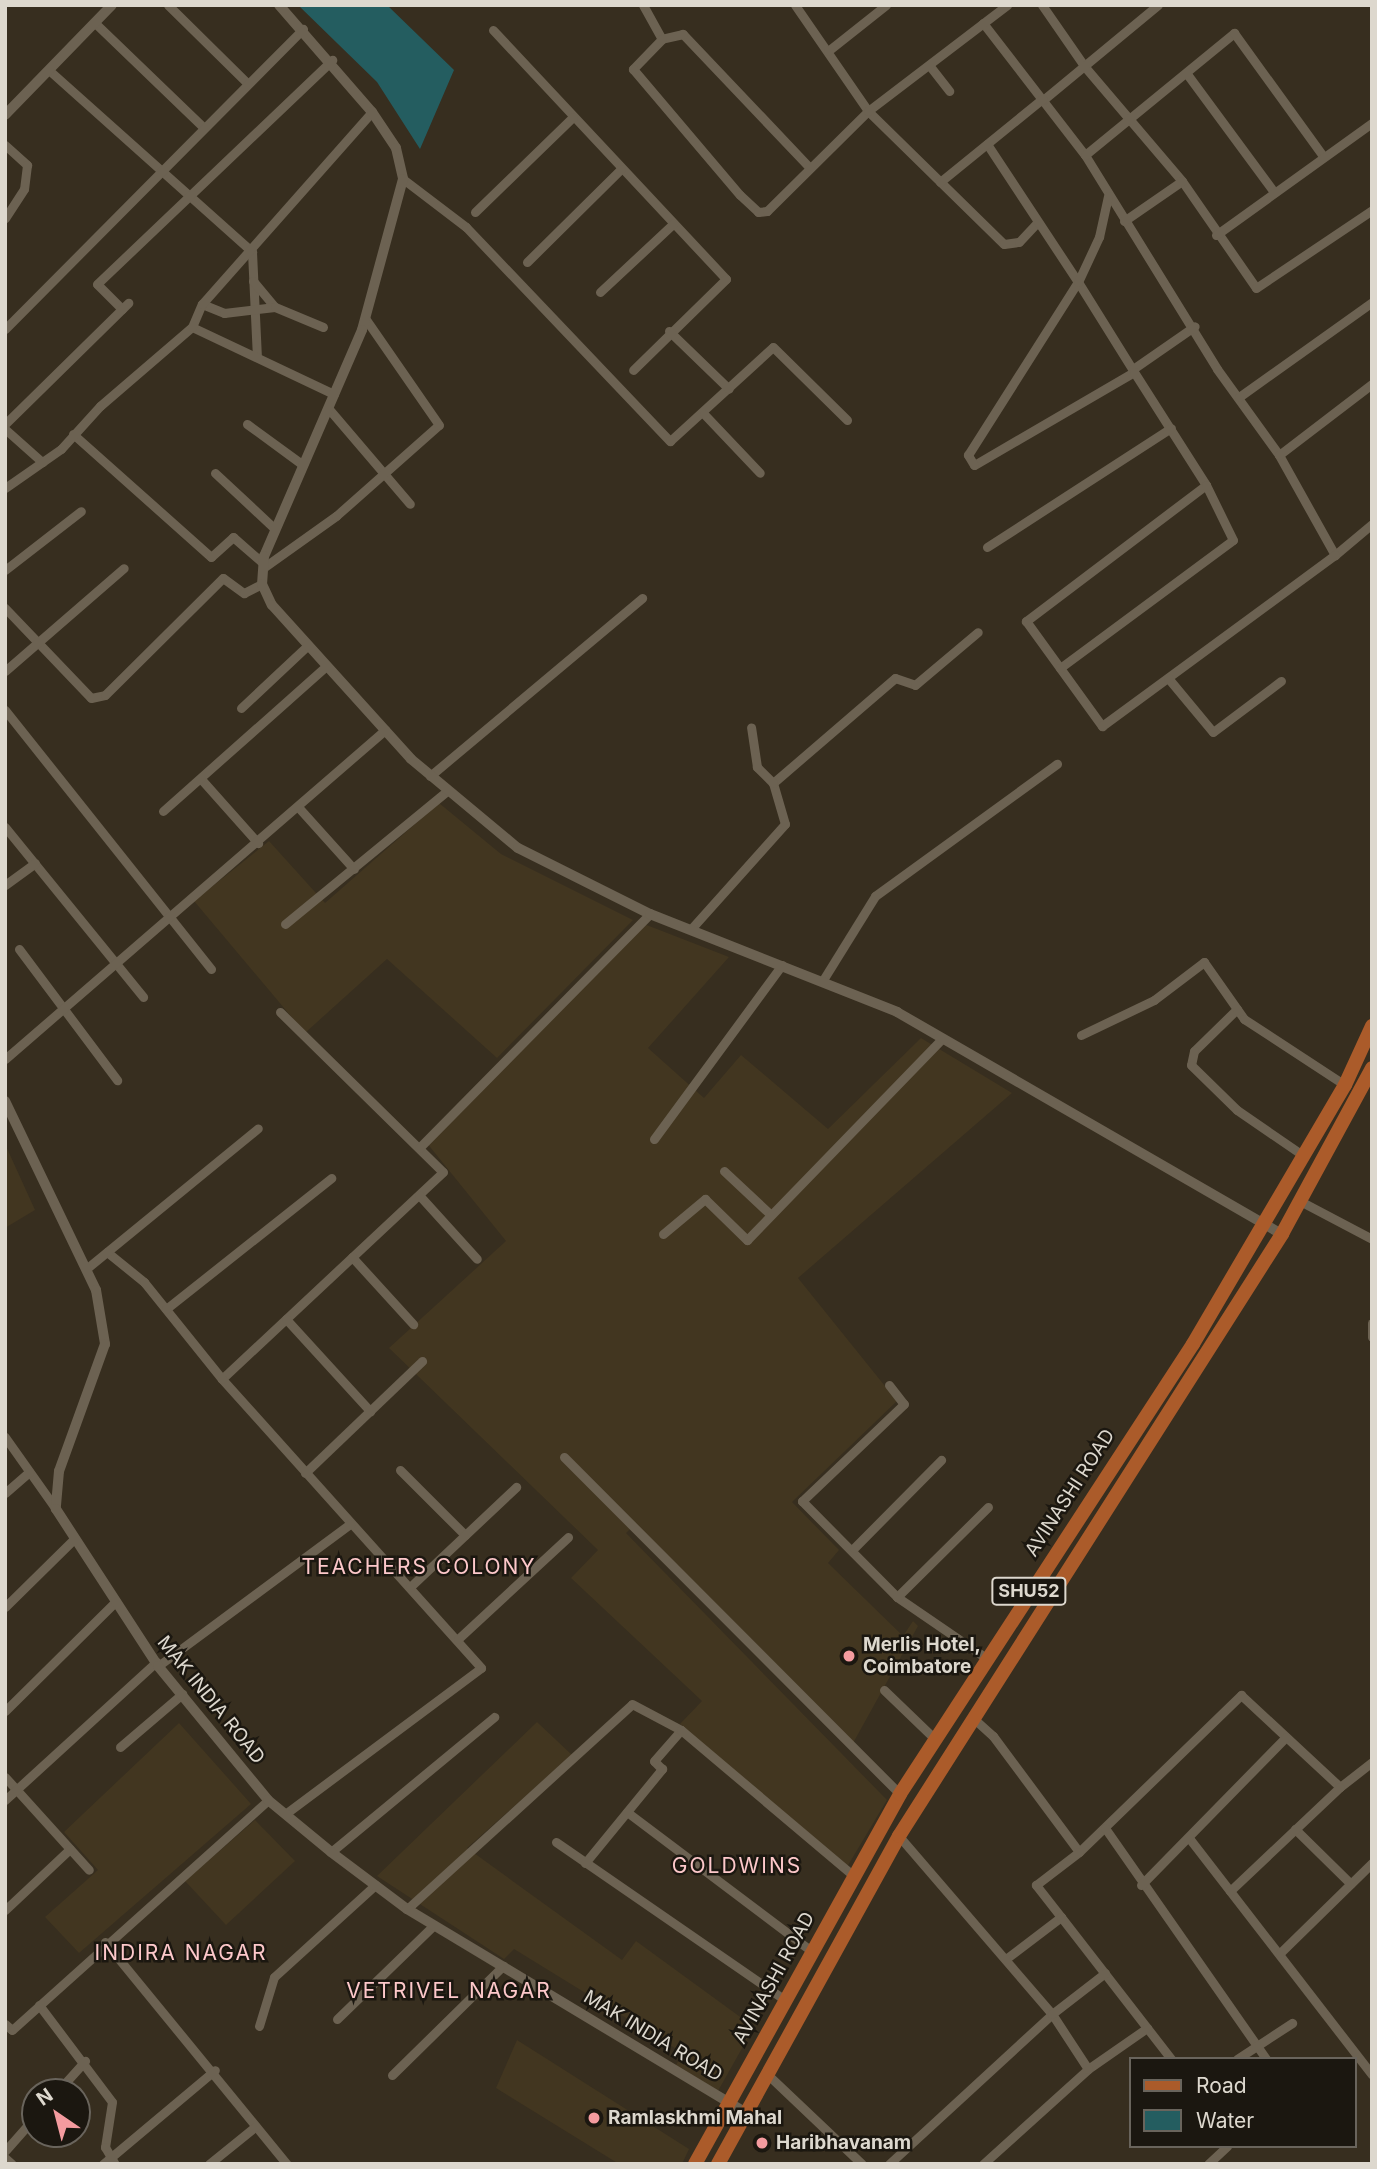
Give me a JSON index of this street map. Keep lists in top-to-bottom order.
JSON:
{
  "streets": {
    "main road": ["AVINASHI ROAD", "SHU52"],
    "street": ["MAK INDIA ROAD"]
  },
  "crossings": [
    ["AVINASHI ROAD", "MAK INDIA ROAD"]
  ],
  "districts": [
    "TEACHERS COLONY",
    "GOLDWINS",
    "INDIRA NAGAR",
    "VETRIVEL NAGAR"
  ],
  "places": ["Merlis Hotel, Coimbatore", "Ramlaskhmi Mahal", "Haribhavanam"],
  "legend": ["Road", "Water"],
  "north": "top left"
}
